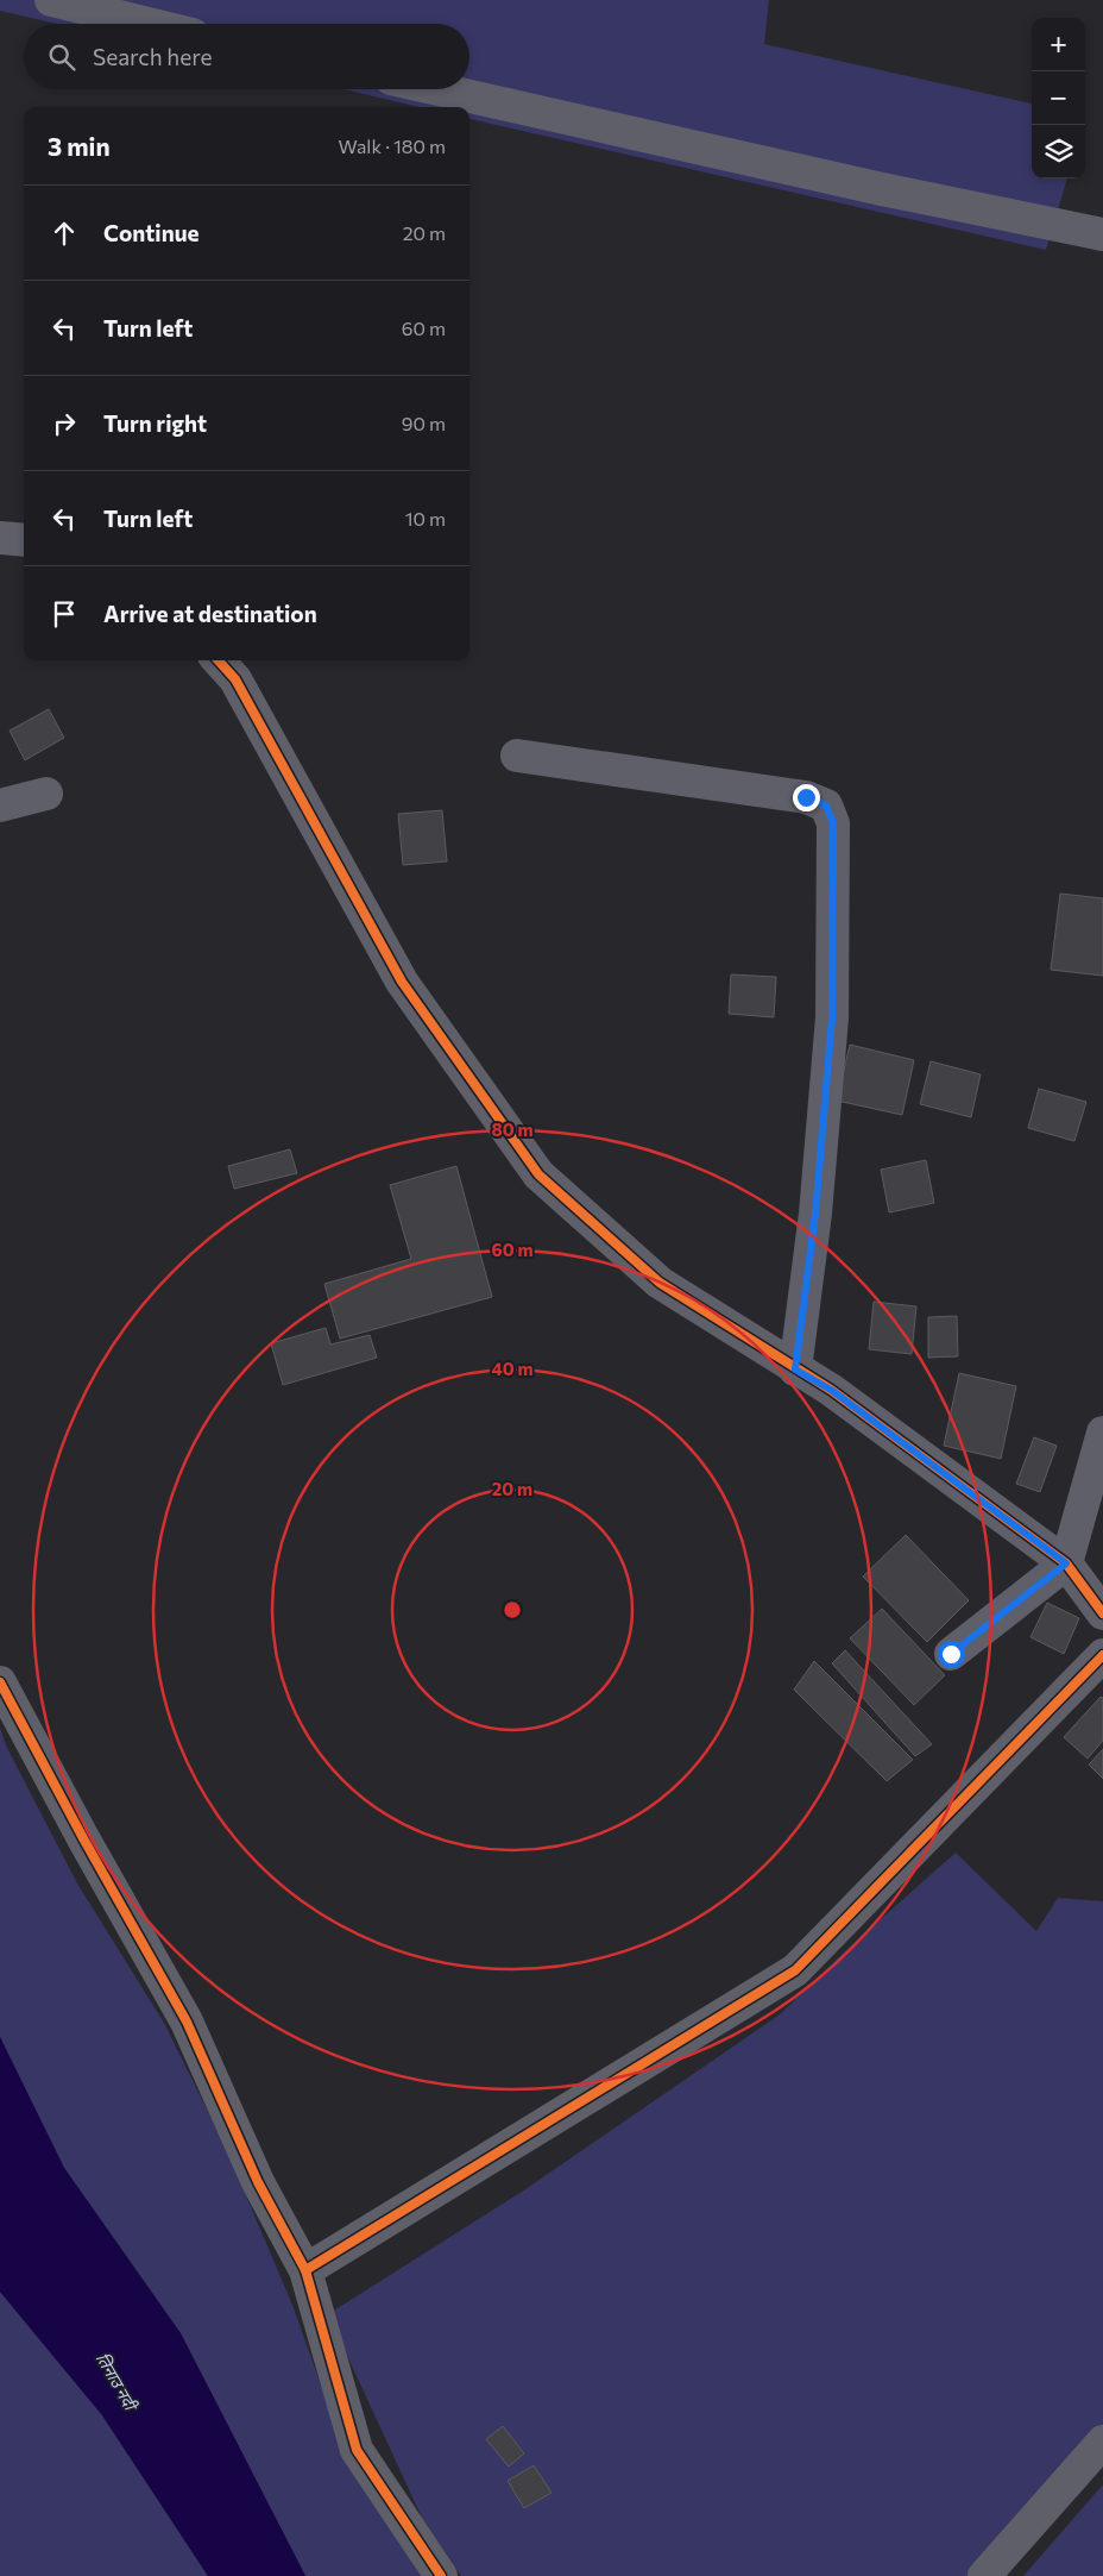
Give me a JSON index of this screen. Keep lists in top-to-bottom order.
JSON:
{
  "water": ["तिनाउ नदी"],
  "page": {
    "map_buttons": ["+", "−"],
    "search": "Search here",
    "heading": ["3 min", "Walk · 180 m"],
    "list": [
      ["Continue", "20 m"],
      ["Turn left", "60 m"],
      ["Turn right", "90 m"],
      ["Turn left", "10 m"],
      "Arrive at destination"
    ]
  },
  "rings": [
    "80 m",
    "60 m",
    "40 m",
    "20 m"
  ]
}
